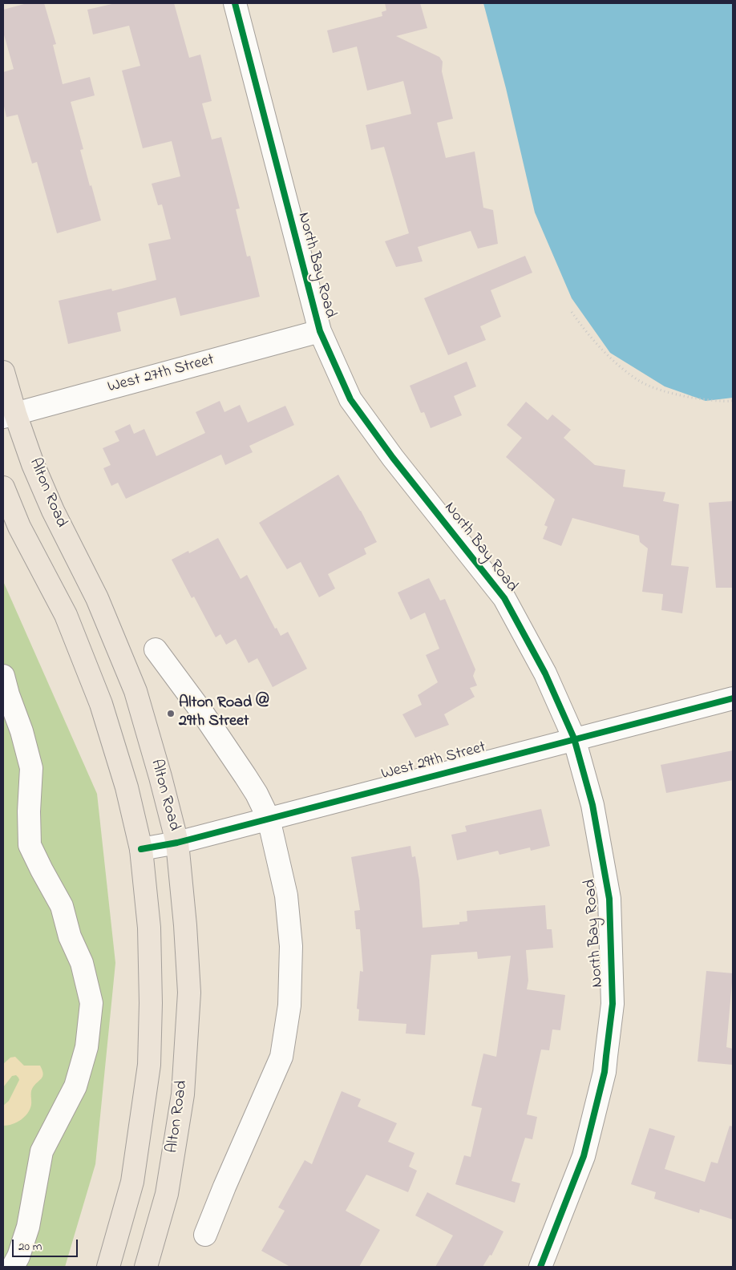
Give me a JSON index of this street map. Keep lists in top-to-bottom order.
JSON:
{
  "streets": {
    "highway": ["Alton Road"],
    "street": ["North Bay Road", "West 27th Street", "West 29th Street"]
  },
  "crossings": [
    ["North Bay Road", "West 27th Street"],
    ["North Bay Road", "West 29th Street"],
    ["West 27th Street", "Alton Road"],
    ["Alton Road", "West 29th Street"]
  ],
  "places": ["Alton Road @ 29th Street"],
  "scale_bar": "20 m"
}
